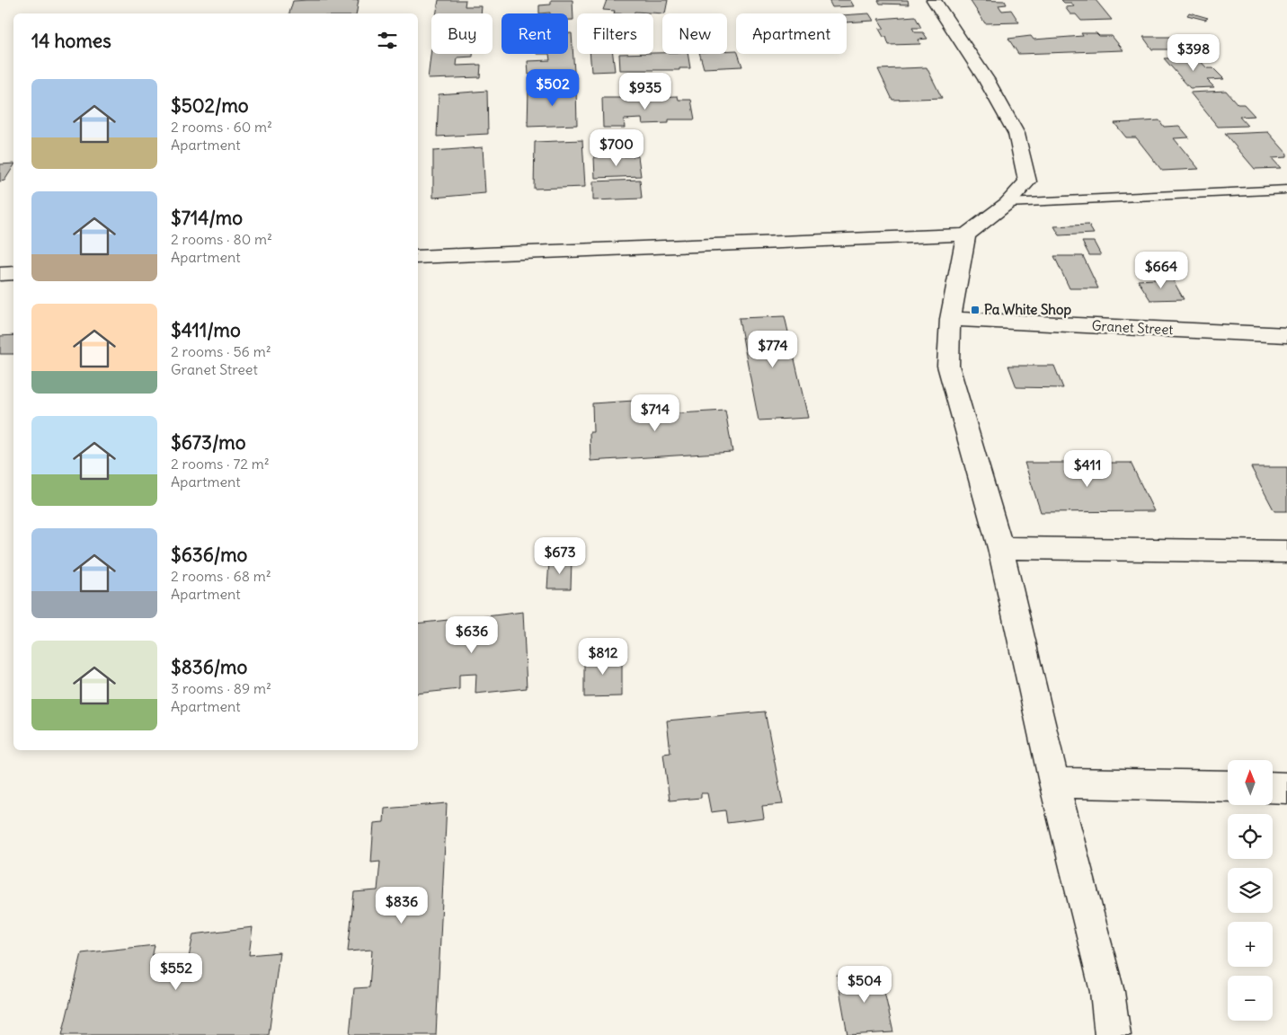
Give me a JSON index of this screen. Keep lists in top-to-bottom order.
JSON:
{
  "streets": {
    "street": ["Granet Street"]
  },
  "places": {
    "transit": ["Pa White Shop"]
  },
  "north": "top",
  "page": {
    "chip": [
      "Buy",
      "Rent",
      "Filters",
      "New",
      "Apartment"
    ],
    "heading": "14 homes",
    "price": [
      "$398",
      "$502",
      "$935",
      "$700",
      "$664",
      "$774",
      "$714",
      "$411",
      "$673",
      "$636",
      "$812",
      "$836",
      "$552",
      "$504"
    ],
    "list": [
      {
        "name": "$502/mo",
        "note": "2 rooms · 60 m² · Apartment"
      },
      {
        "name": "$714/mo",
        "note": "2 rooms · 80 m² · Apartment"
      },
      {
        "name": "$411/mo",
        "note": "2 rooms · 56 m² · Granet Street"
      },
      {
        "name": "$673/mo",
        "note": "2 rooms · 72 m² · Apartment"
      },
      {
        "name": "$636/mo",
        "note": "2 rooms · 68 m² · Apartment"
      },
      {
        "name": "$836/mo",
        "note": "3 rooms · 89 m² · Apartment"
      }
    ],
    "map_buttons": ["+", "−"]
  }
}
